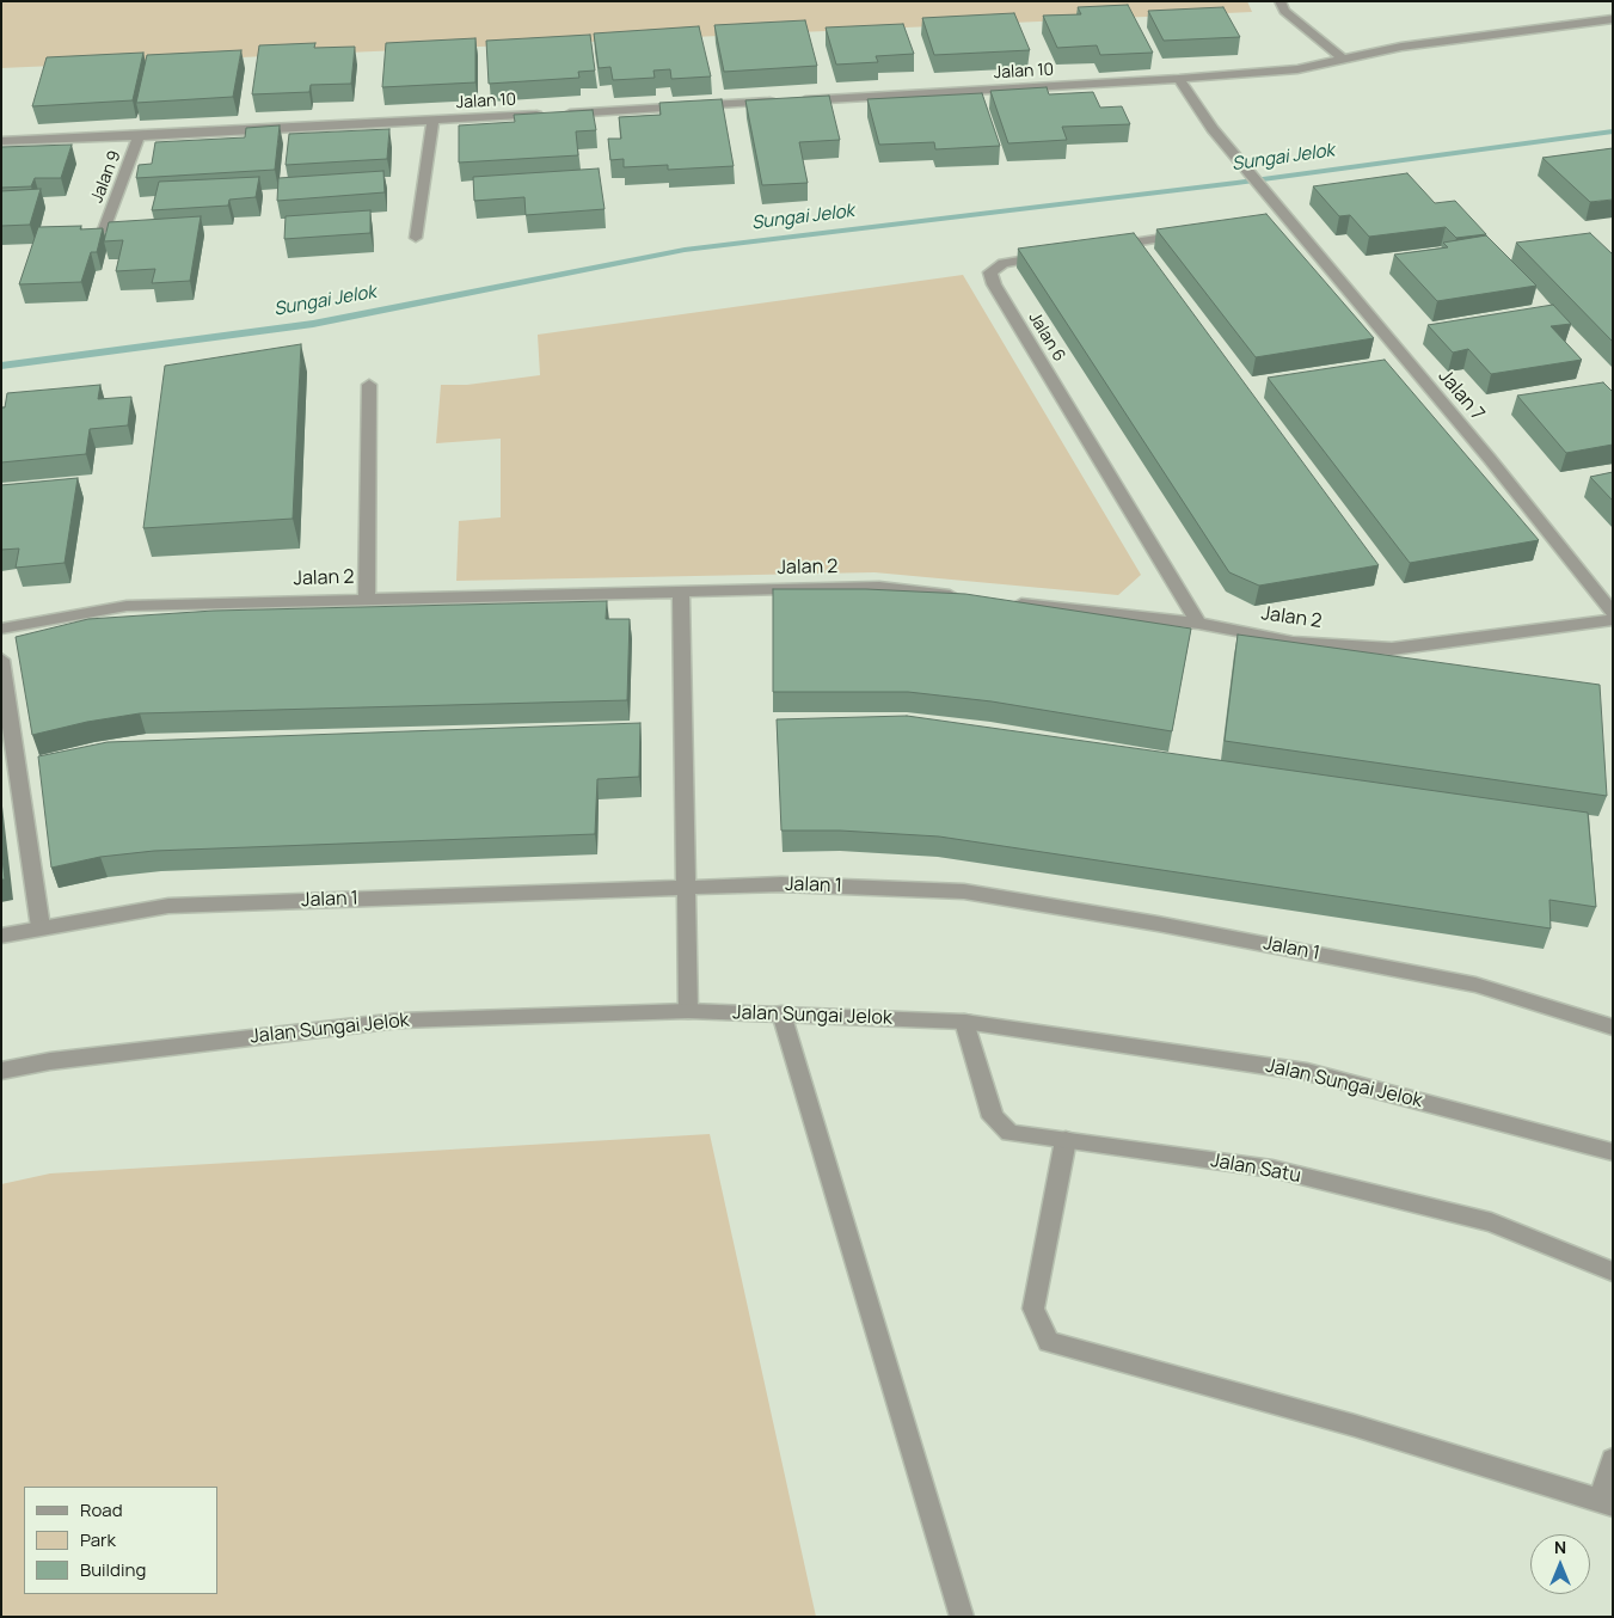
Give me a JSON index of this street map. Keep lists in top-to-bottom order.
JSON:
{
  "streets": {
    "street": [
      "Jalan 10",
      "Jalan 9",
      "Jalan 6",
      "Jalan 7",
      "Jalan 2",
      "Jalan 1",
      "Jalan Sungai Jelok",
      "Jalan Satu"
    ]
  },
  "crossings": [
    ["Jalan 10", "Jalan 9"],
    ["Jalan 10", "Jalan 7"],
    ["Jalan 6", "Jalan 2"],
    ["Jalan Sungai Jelok", "Jalan Satu"]
  ],
  "water": ["Sungai Jelok"],
  "legend": ["Road", "Park", "Building"],
  "north": "top"
}
